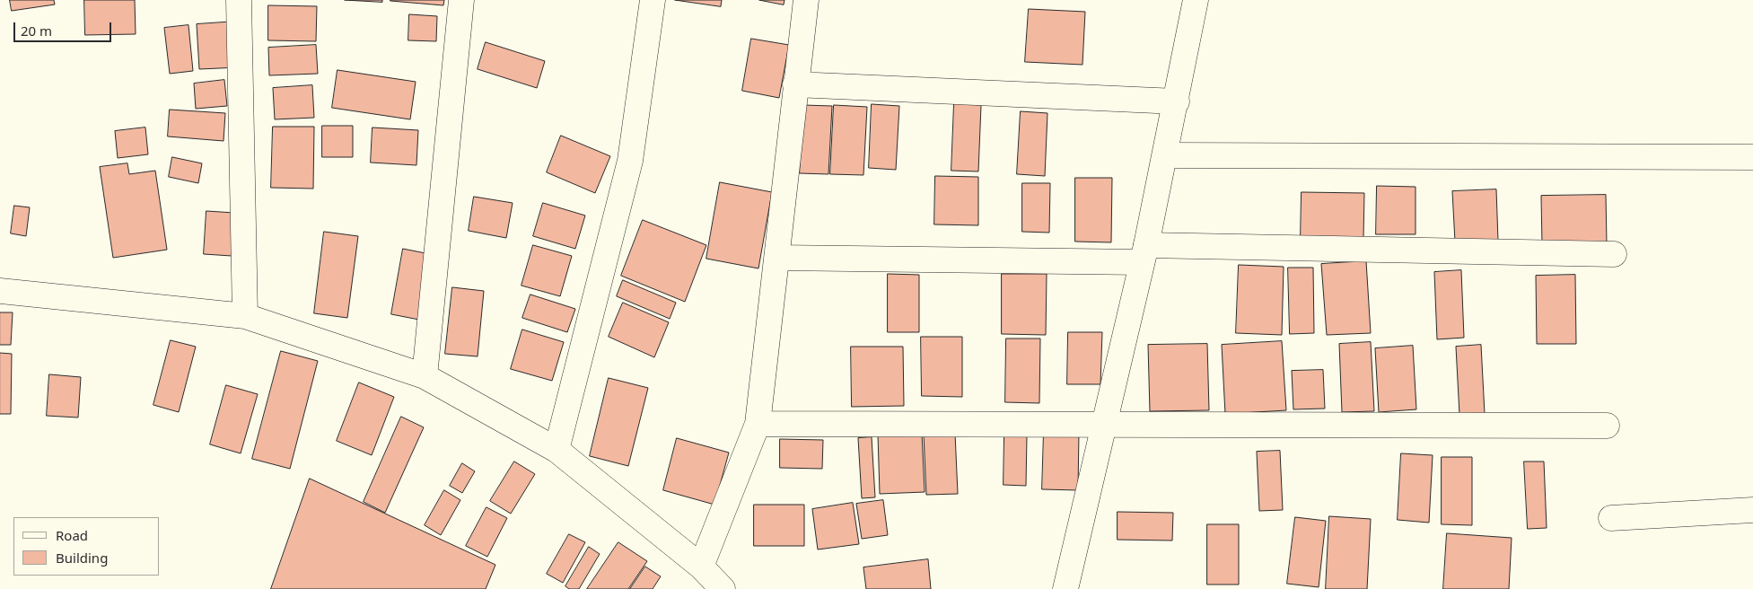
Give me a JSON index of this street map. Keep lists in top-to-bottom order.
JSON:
{
  "legend": ["Road", "Building"],
  "scale_bar": "20 m"
}
